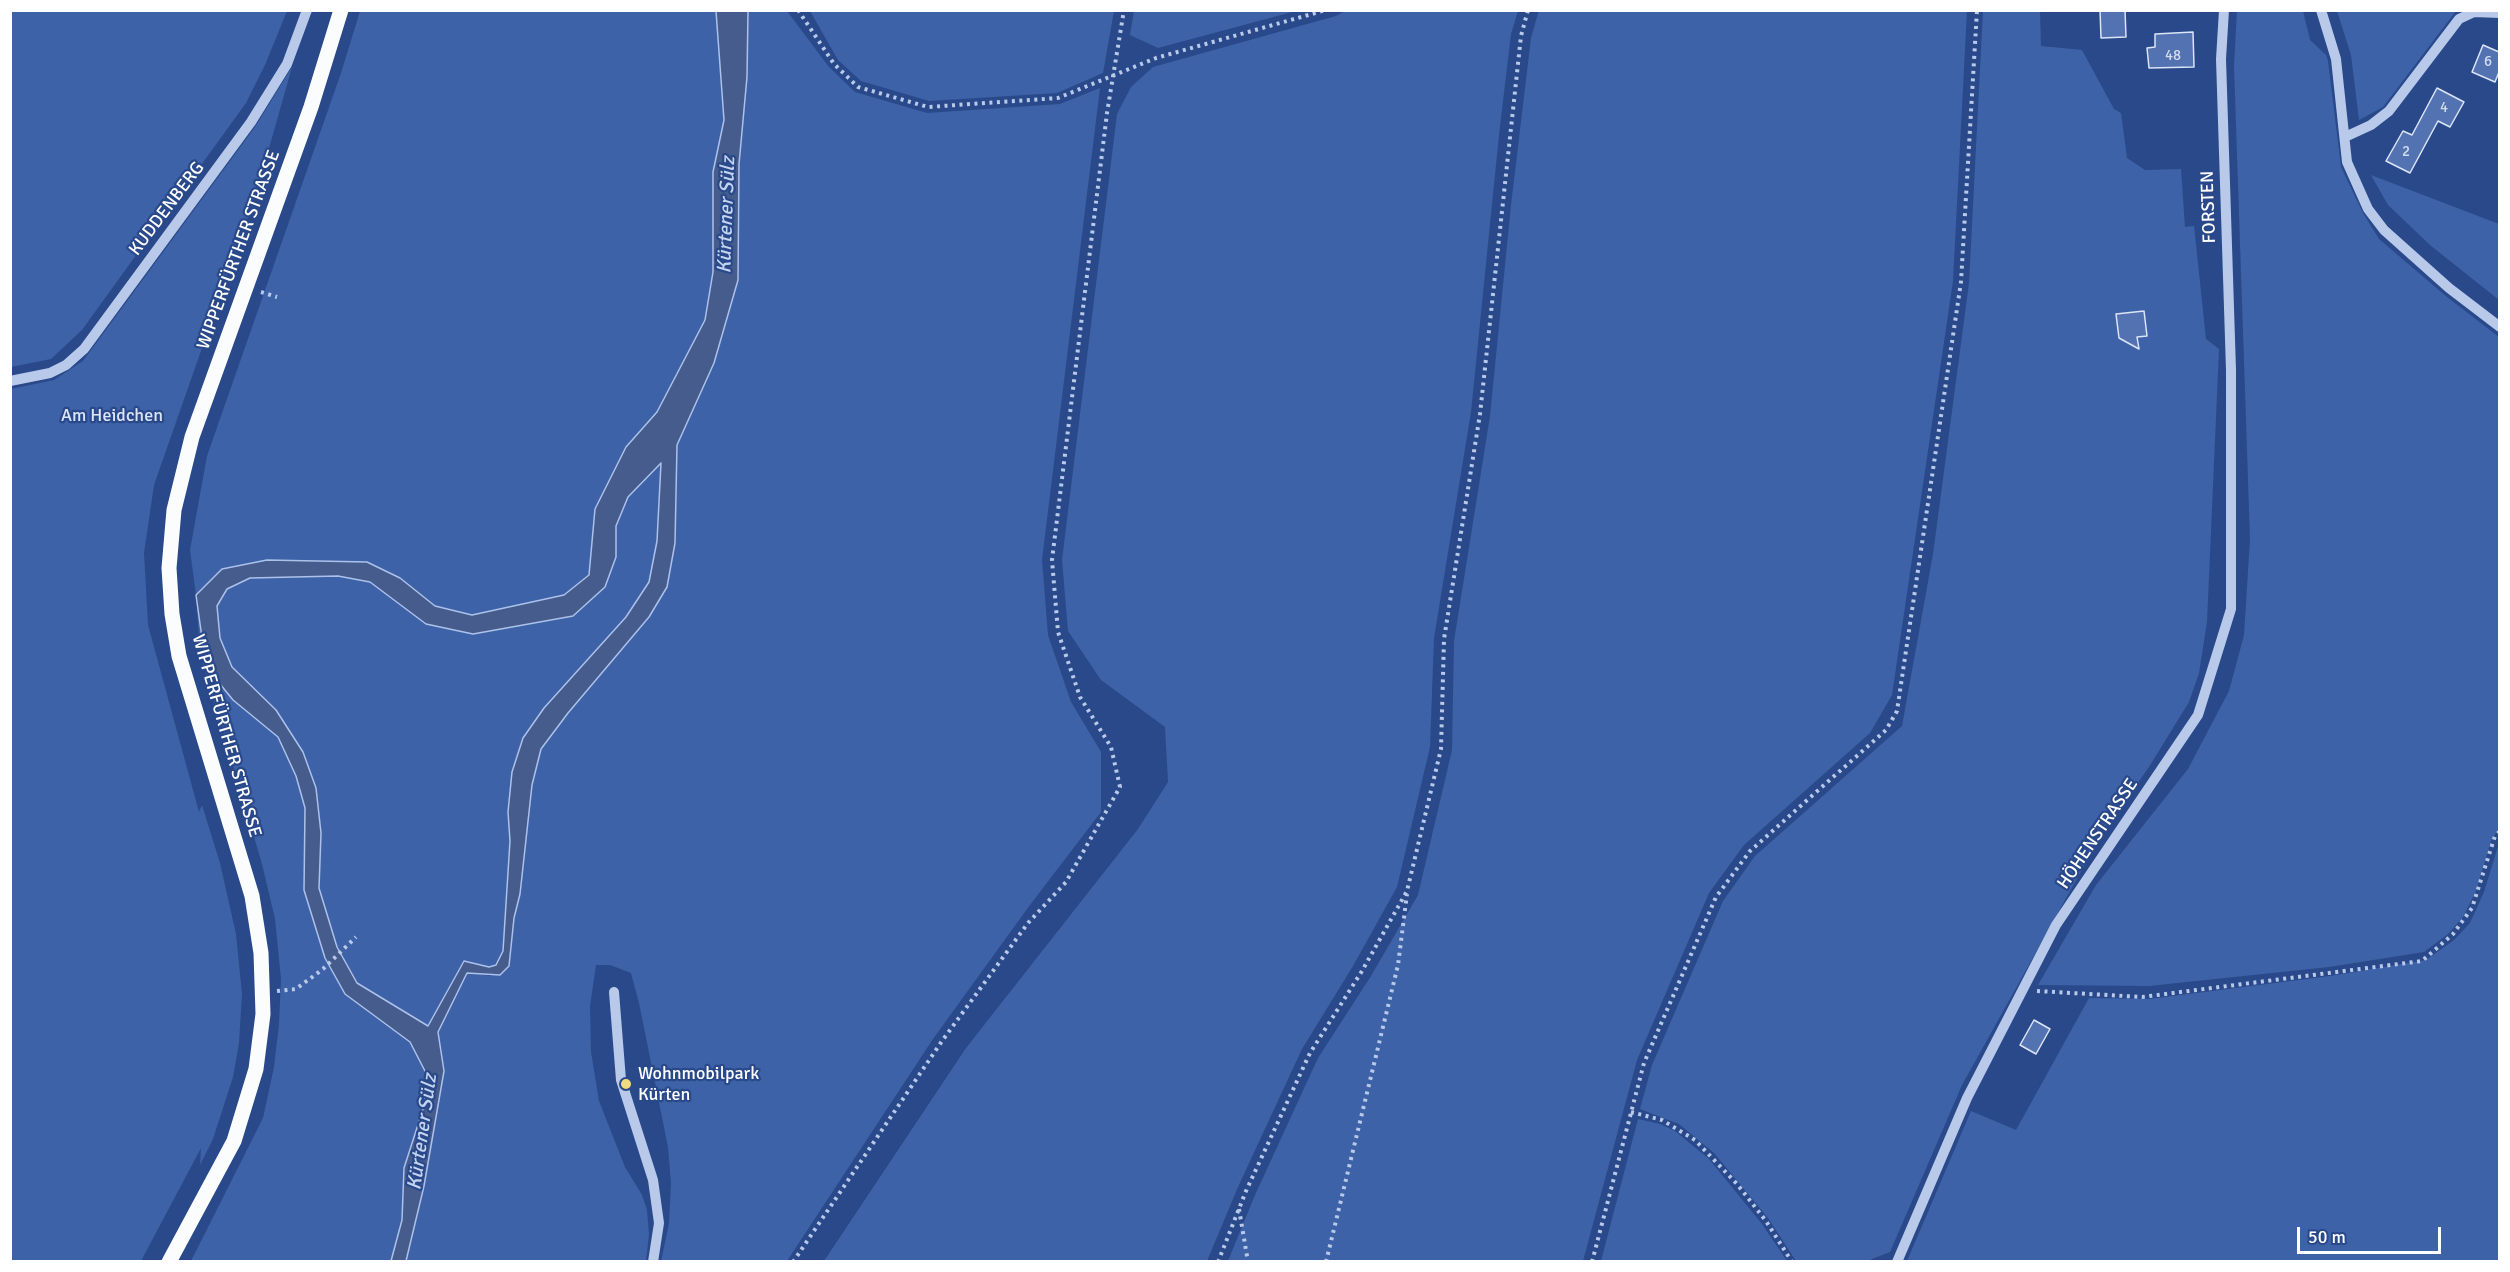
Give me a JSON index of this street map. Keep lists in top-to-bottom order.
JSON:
{
  "streets": {
    "main road": ["WIPPERFÜRTHER STRASSE"],
    "street": ["FORSTEN", "KUDDENBERG", "HÖHENSTRASSE"]
  },
  "crossings": [
    ["FORSTEN", "HÖHENSTRASSE"]
  ],
  "water": ["Kürtener Sülz"],
  "parks": ["Am Heidchen"],
  "places": ["Wohnmobilpark Kürten"],
  "house_numbers": [
    "48",
    "6",
    "4",
    "2"
  ],
  "scale_bar": "50 m"
}
